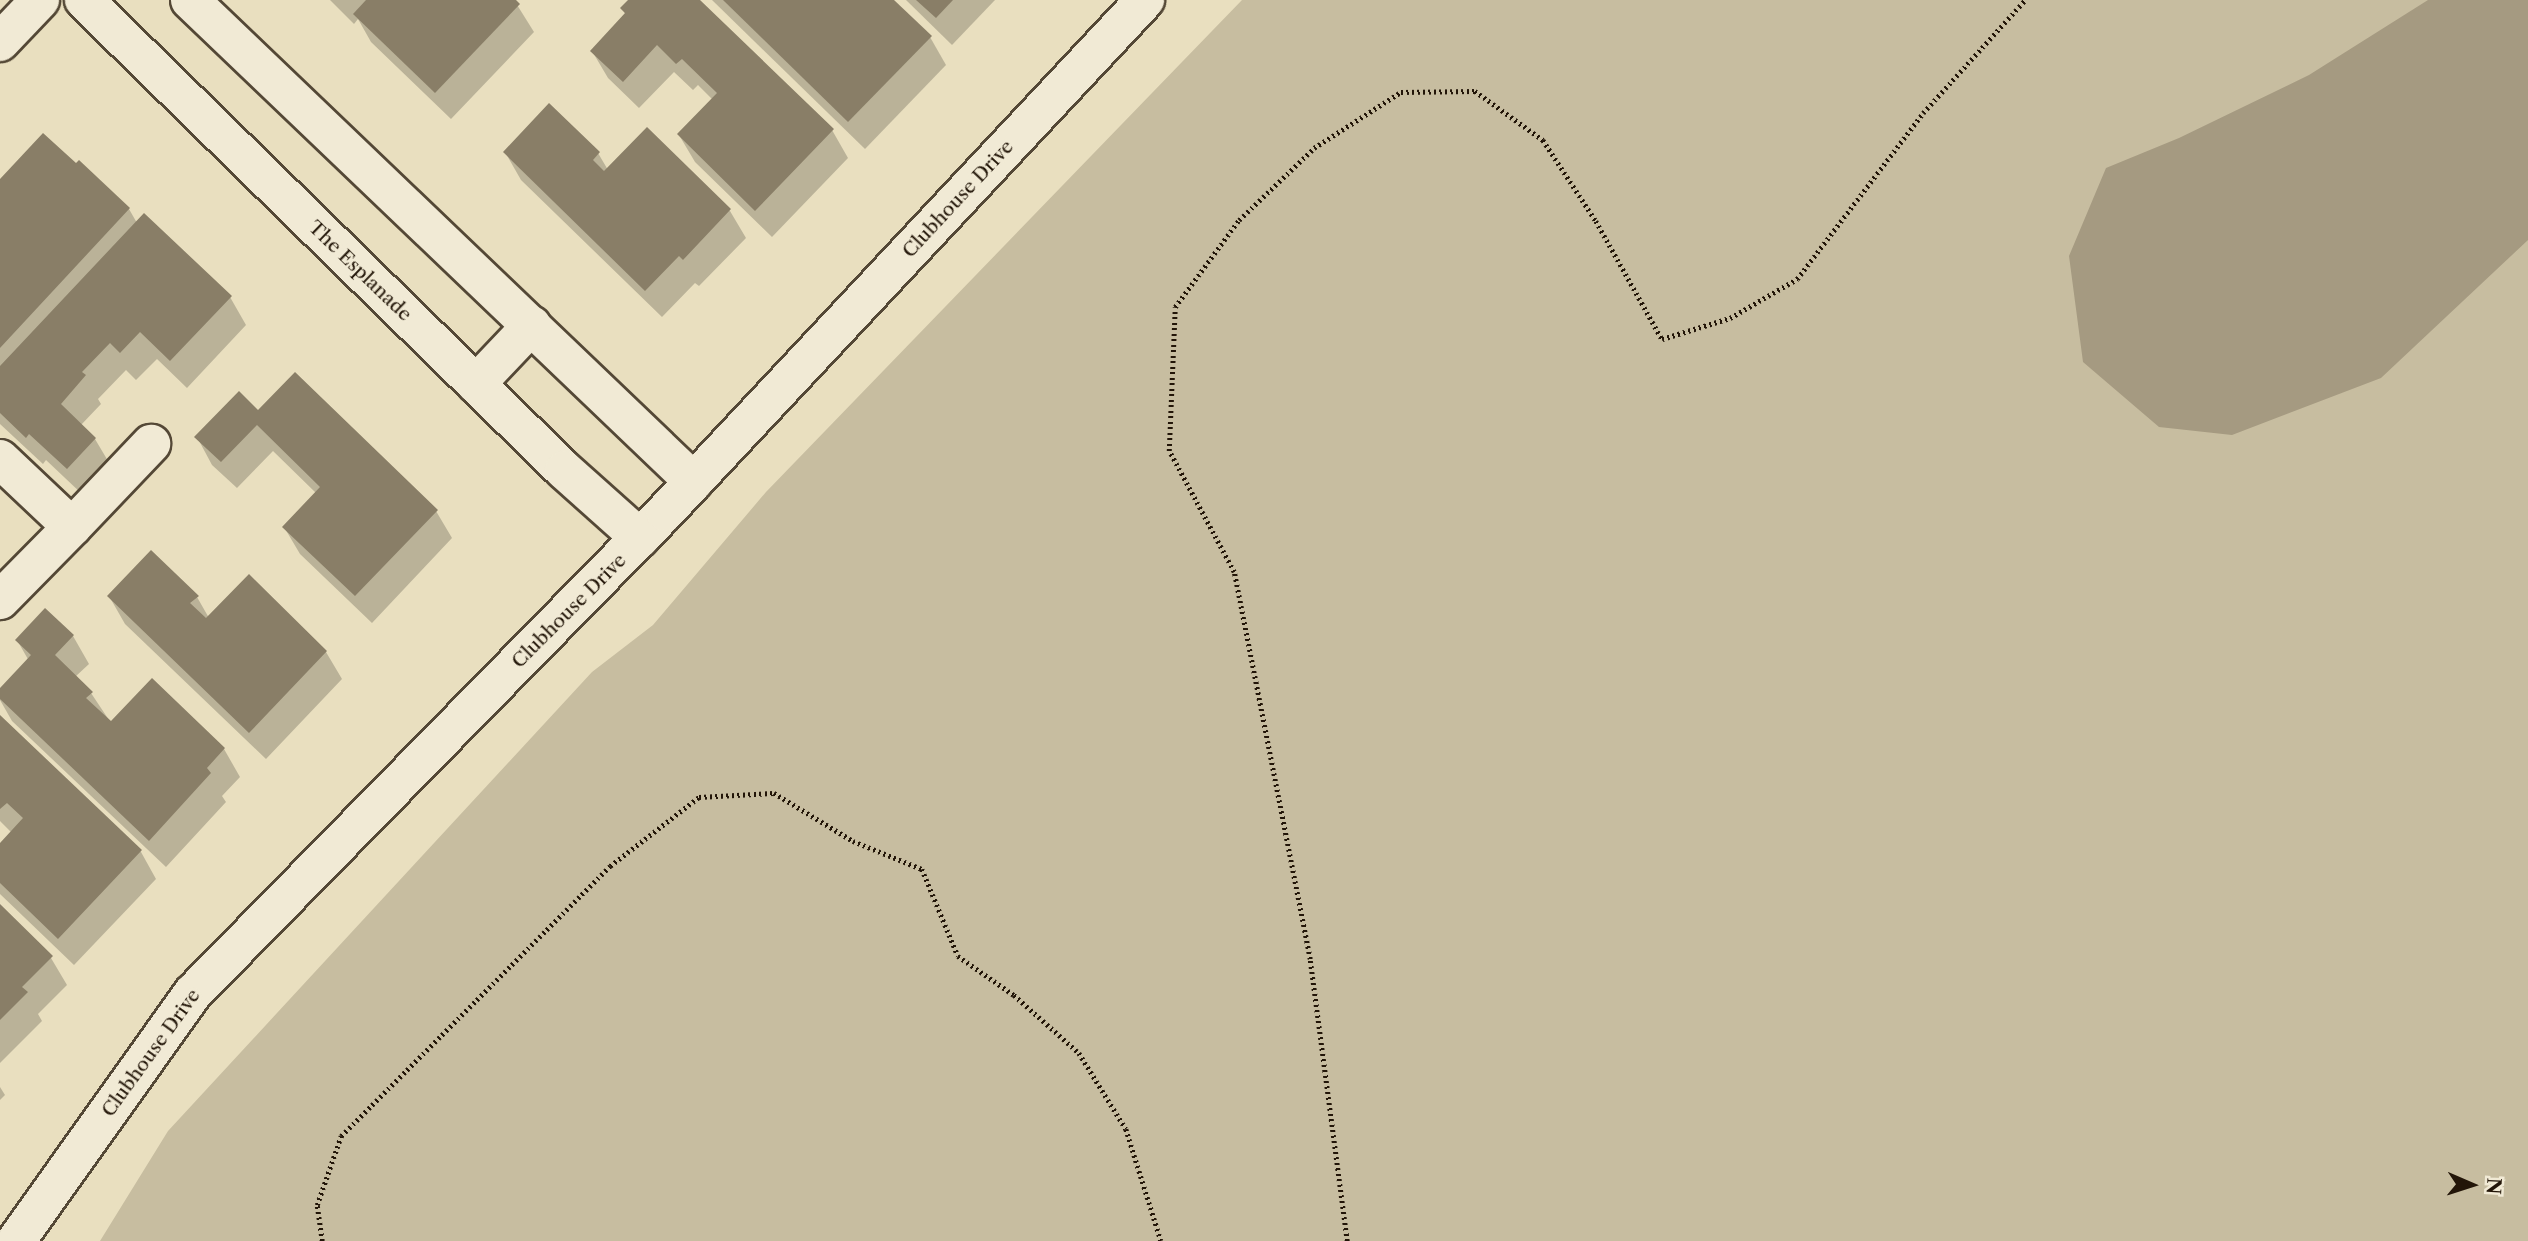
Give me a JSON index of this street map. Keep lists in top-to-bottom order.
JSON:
{
  "streets": {
    "street": ["Clubhouse Drive", "The Esplanade"]
  },
  "crossings": [
    ["Clubhouse Drive", "The Esplanade"]
  ],
  "north": "right"
}
